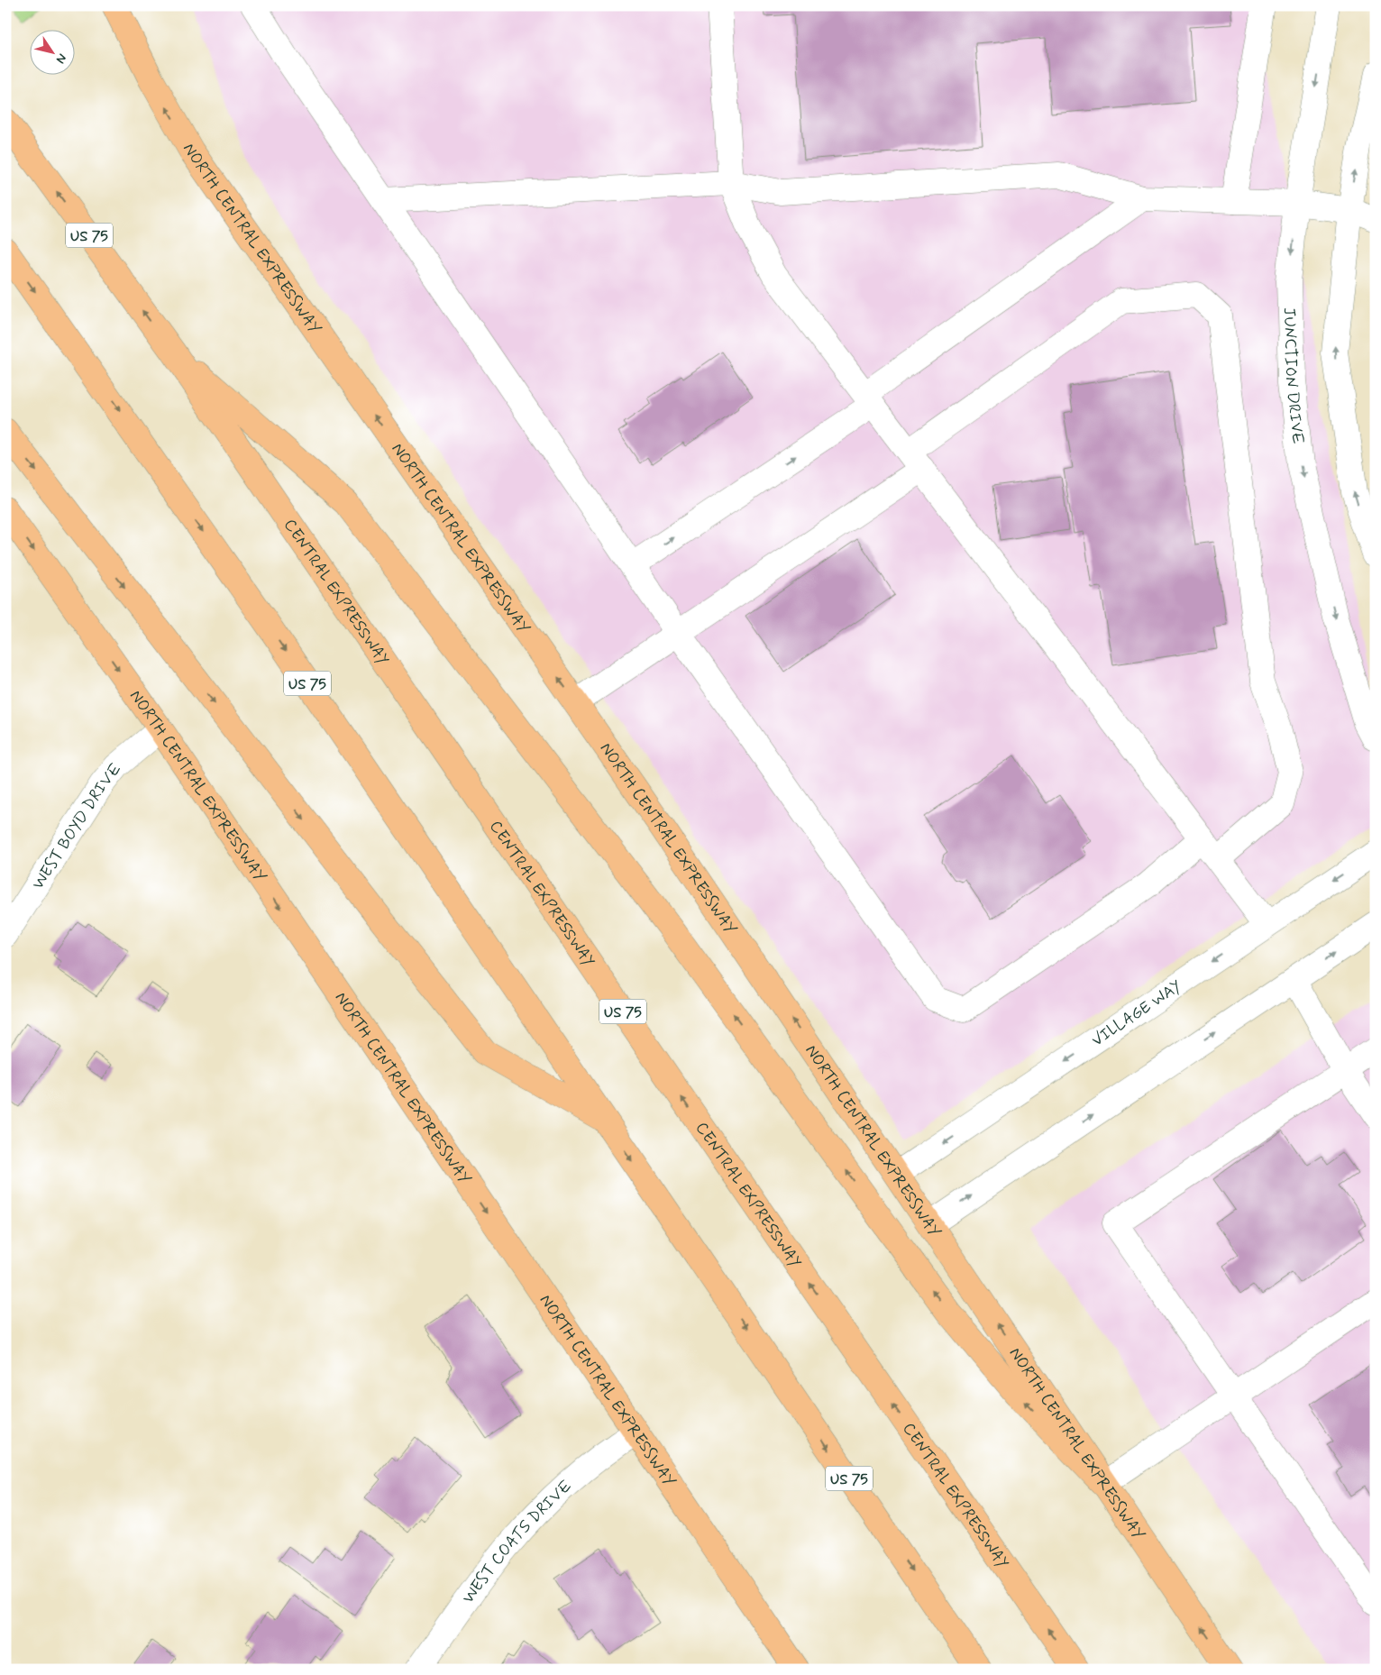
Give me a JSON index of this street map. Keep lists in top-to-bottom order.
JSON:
{
  "streets": {
    "main road": ["US 75", "NORTH CENTRAL EXPRESSWAY", "CENTRAL EXPRESSWAY"],
    "street": [
      "JUNCTION DRIVE",
      "WEST BOYD DRIVE",
      "VILLAGE WAY",
      "WEST COATS DRIVE"
    ]
  },
  "crossings": [
    ["NORTH CENTRAL EXPRESSWAY", "WEST BOYD DRIVE"],
    ["NORTH CENTRAL EXPRESSWAY", "VILLAGE WAY"],
    ["NORTH CENTRAL EXPRESSWAY", "WEST COATS DRIVE"]
  ],
  "north": "bottom right"
}
